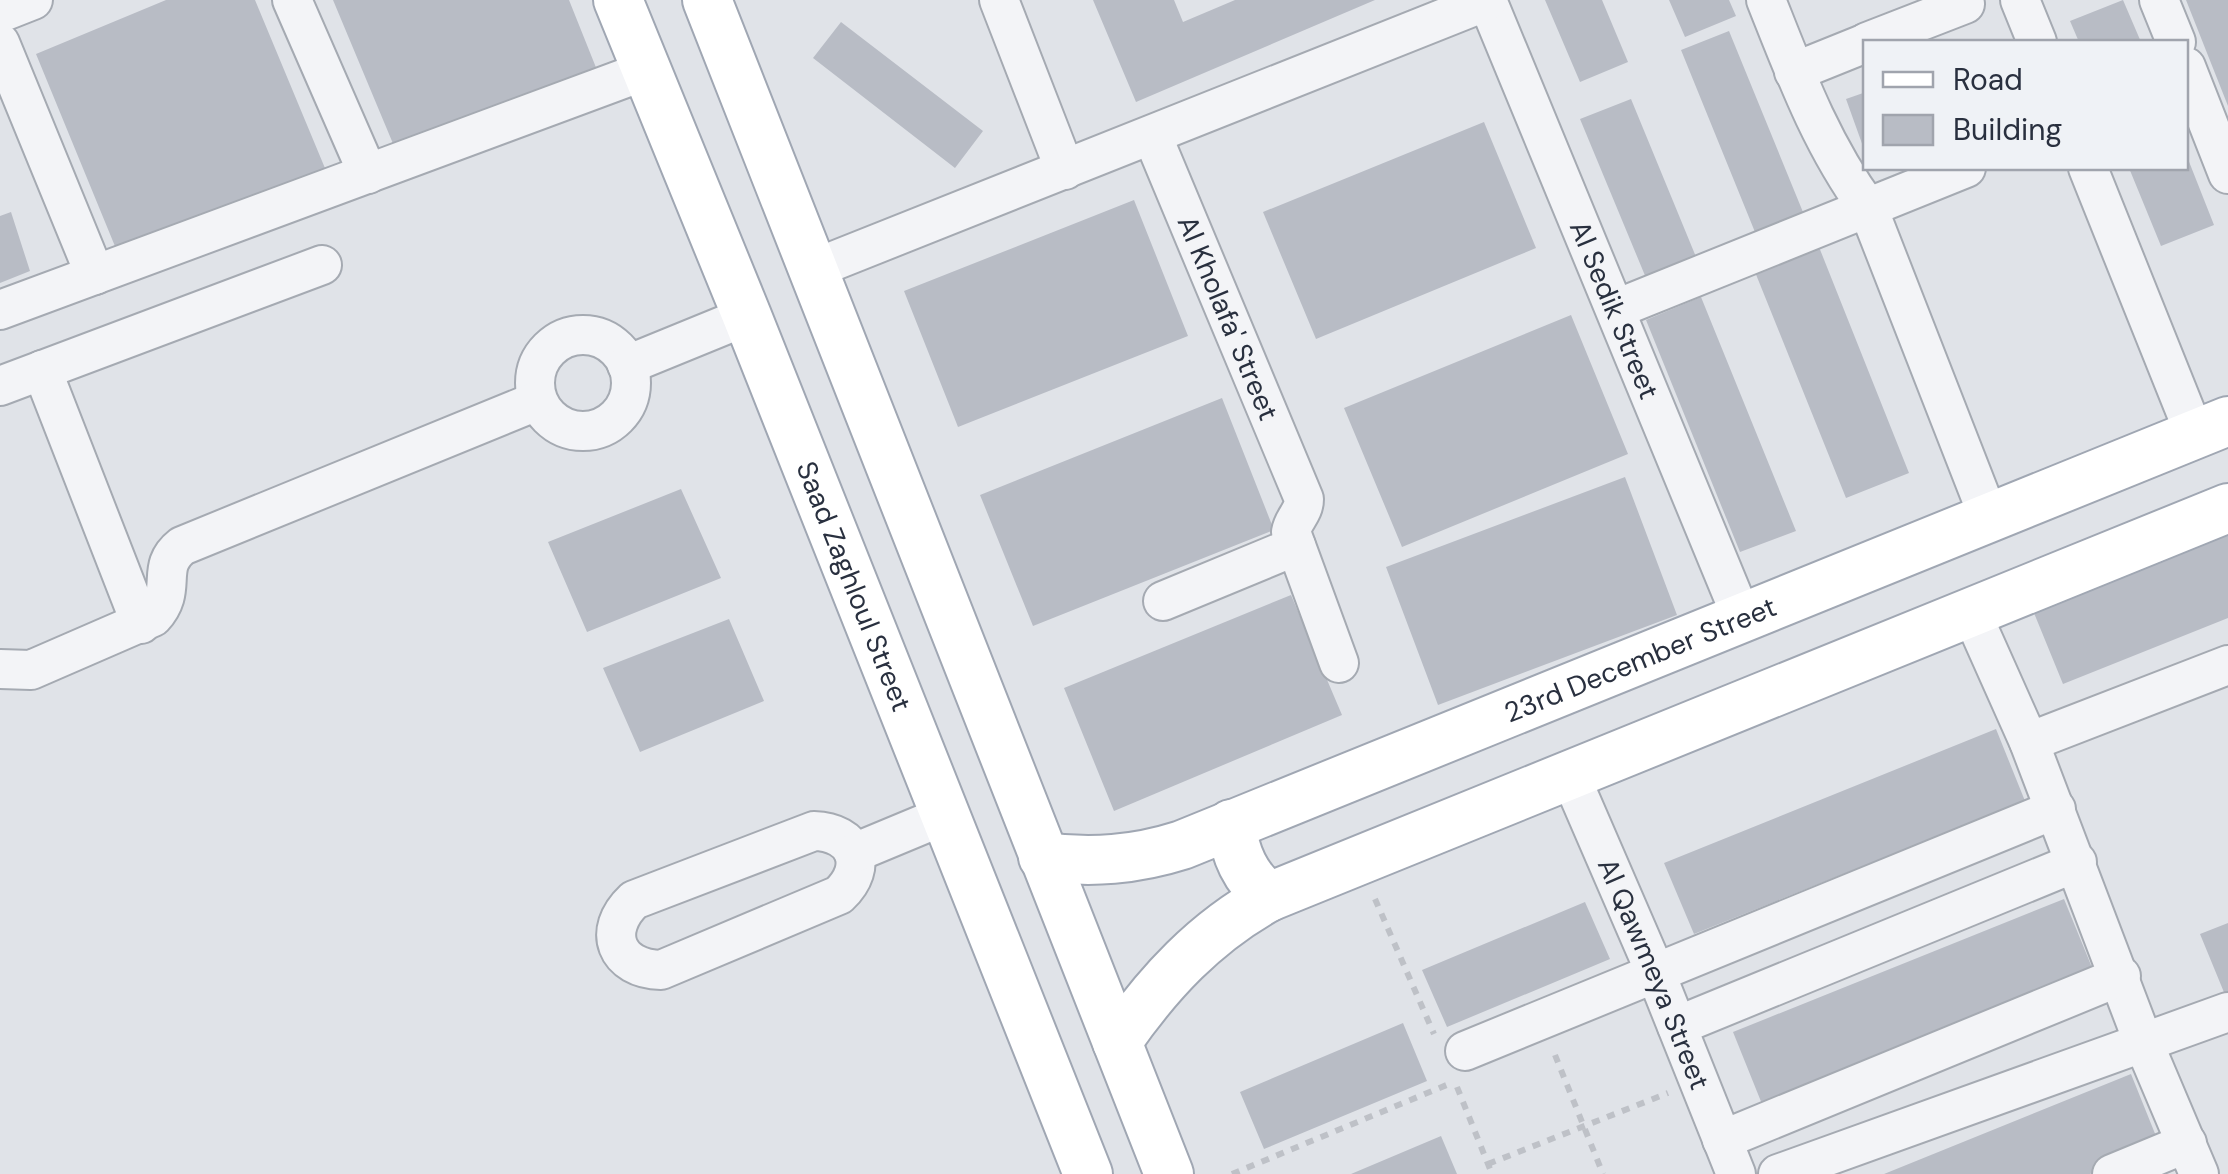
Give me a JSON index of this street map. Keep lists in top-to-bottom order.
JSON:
{
  "streets": {
    "main road": ["Saad Zaghloul Street", "23rd December Street"],
    "street": ["Al Sedik Street", "Al Kholafa' Street", "Al Qawmeya Street"]
  },
  "crossings": [
    ["Al Sedik Street", "23rd December Street"]
  ],
  "legend": ["Road", "Building"]
}
